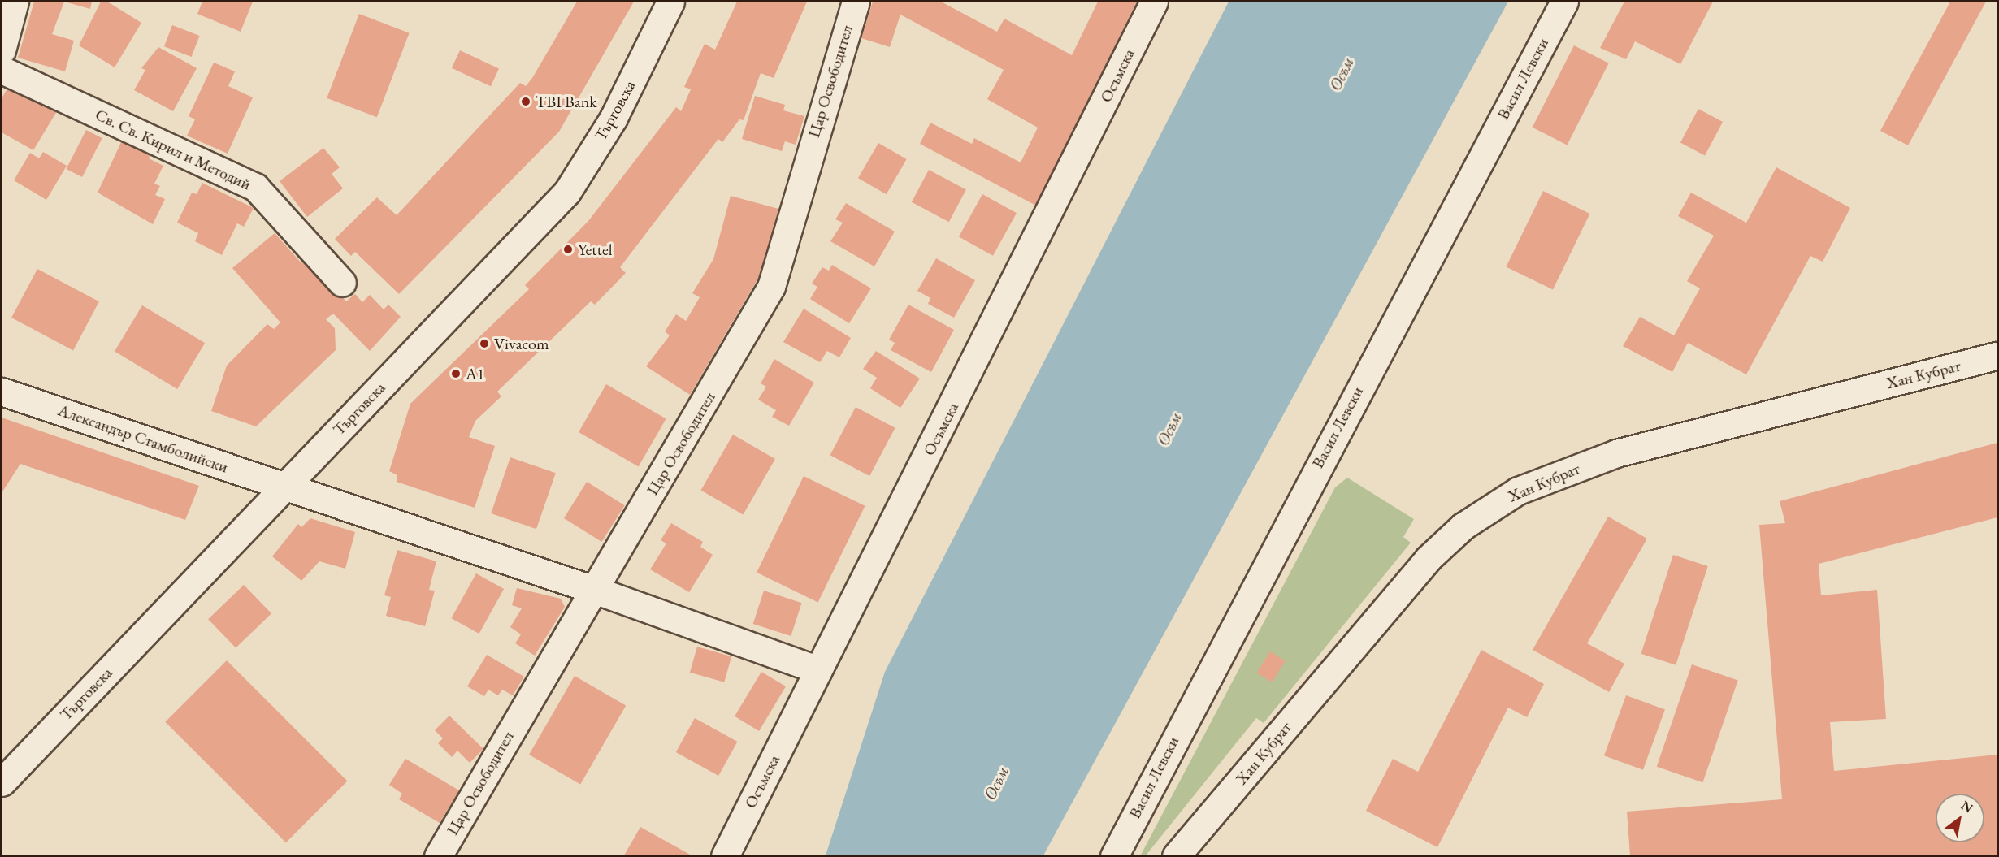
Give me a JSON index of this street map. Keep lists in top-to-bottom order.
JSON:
{
  "streets": {
    "street": [
      "Осъмска",
      "Васил Левски",
      "Цар Освободител",
      "Търговска",
      "Св. Св. Кирил и Методий",
      "Хан Кубрат",
      "Александър Стамболийски"
    ]
  },
  "crossings": [
    ["Осъмска", "Александър Стамболийски"],
    ["Цар Освободител", "Александър Стамболийски"],
    ["Търговска", "Александър Стамболийски"]
  ],
  "water": ["Осъм"],
  "places": [
    "TBI Bank",
    "Yettel",
    "Vivacom",
    "A1"
  ],
  "north": "top right"
}
